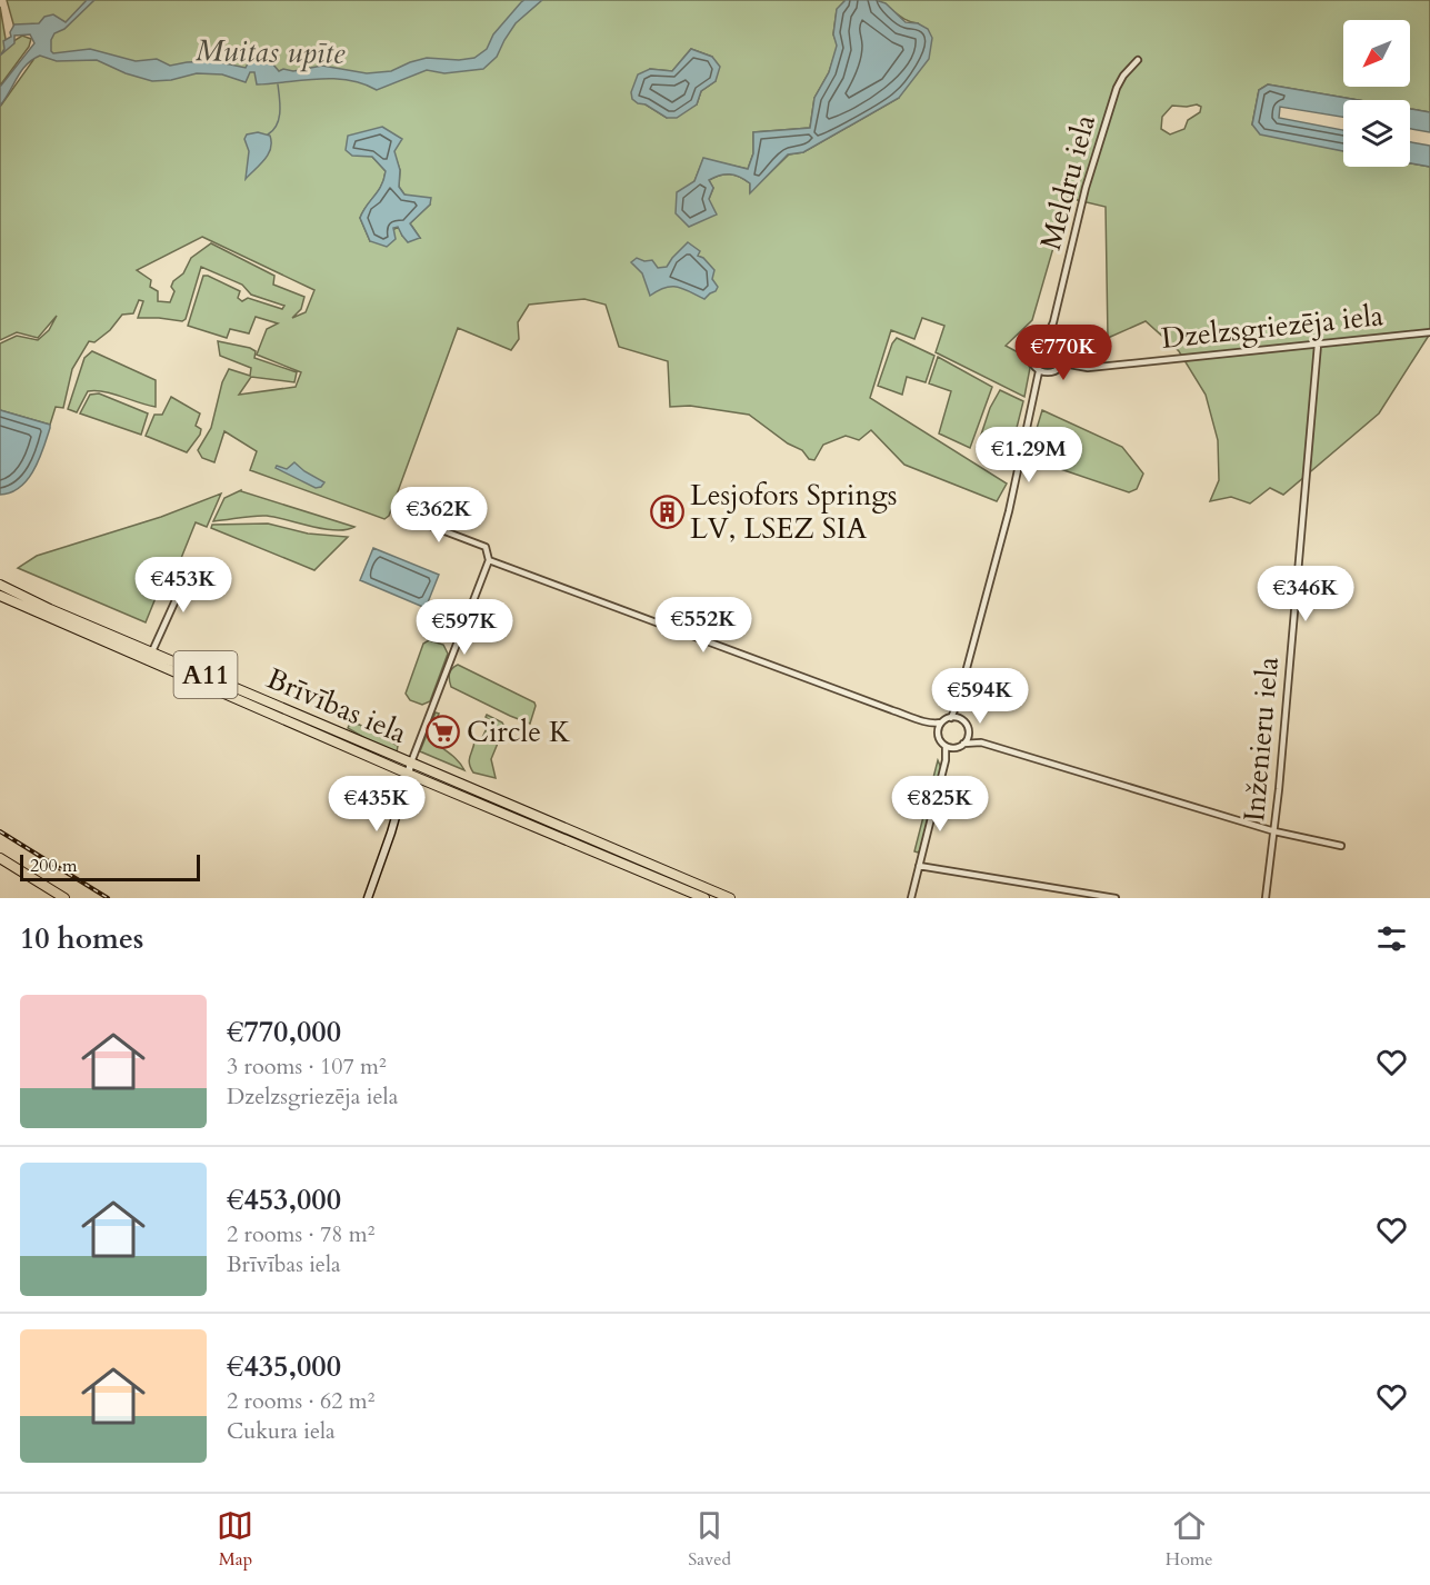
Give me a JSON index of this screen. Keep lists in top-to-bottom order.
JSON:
{
  "streets": {
    "highway": ["A11", "Brīvības iela"],
    "street": ["Meldru iela", "Dzelzsgriezēja iela", "Inženieru iela"]
  },
  "crossings": [
    ["Dzelzsgriezēja iela", "Inženieru iela"]
  ],
  "water": ["Muitas upīte"],
  "places": {
    "building": ["Lesjofors Springs LV, LSEZ SIA"],
    "supermarket": ["Circle K"]
  },
  "scale_bar": "200 m",
  "north": "bottom left",
  "page": {
    "price": [
      "€770K",
      "€1.29M",
      "€362K",
      "€453K",
      "€346K",
      "€552K",
      "€597K",
      "€594K",
      "€435K",
      "€825K"
    ],
    "scale": "200 m",
    "heading": "10 homes",
    "list": [
      {
        "name": "€770,000",
        "note": "3 rooms · 107 m² · Dzelzsgriezēja iela"
      },
      {
        "name": "€453,000",
        "note": "2 rooms · 78 m² · Brīvības iela"
      },
      {
        "name": "€435,000",
        "note": "2 rooms · 62 m² · Cukura iela"
      }
    ],
    "tabs": ["Map", "Saved", "Home"]
  }
}
